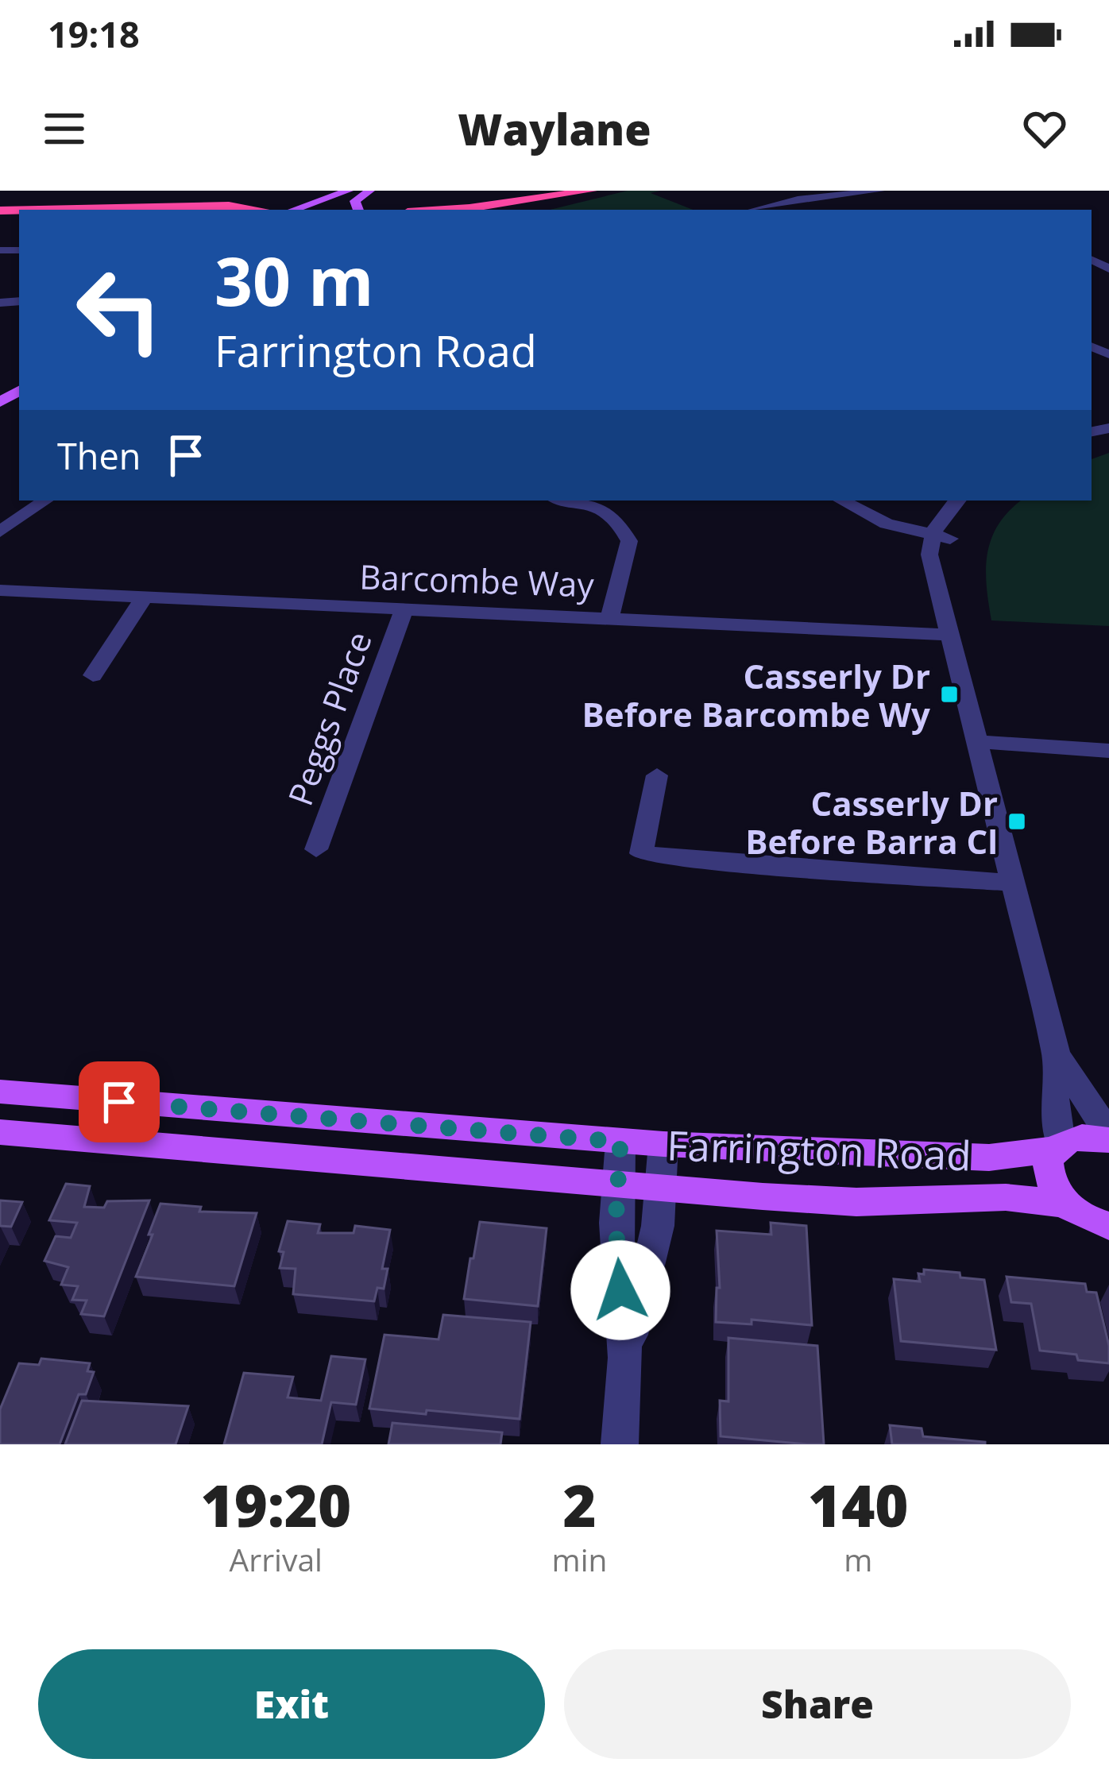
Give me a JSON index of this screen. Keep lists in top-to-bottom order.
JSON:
{
  "streets": {
    "main road": ["Farrington Road"],
    "street": ["Barcombe Way", "Peggs Place"]
  },
  "crossings": [
    ["Barcombe Way", "Peggs Place"]
  ],
  "places": {
    "transit": ["Casserly Dr Before Barcombe Wy", "Casserly Dr Before Barra Cl"]
  },
  "page": {
    "status": "19:18",
    "header": "Waylane",
    "turn": ["30 m", "Farrington Road"],
    "then": "Then",
    "eta": [
      "19:20",
      "Arrival",
      "2",
      "min",
      "140",
      "m"
    ],
    "buttons": ["Exit", "Share"]
  }
}
